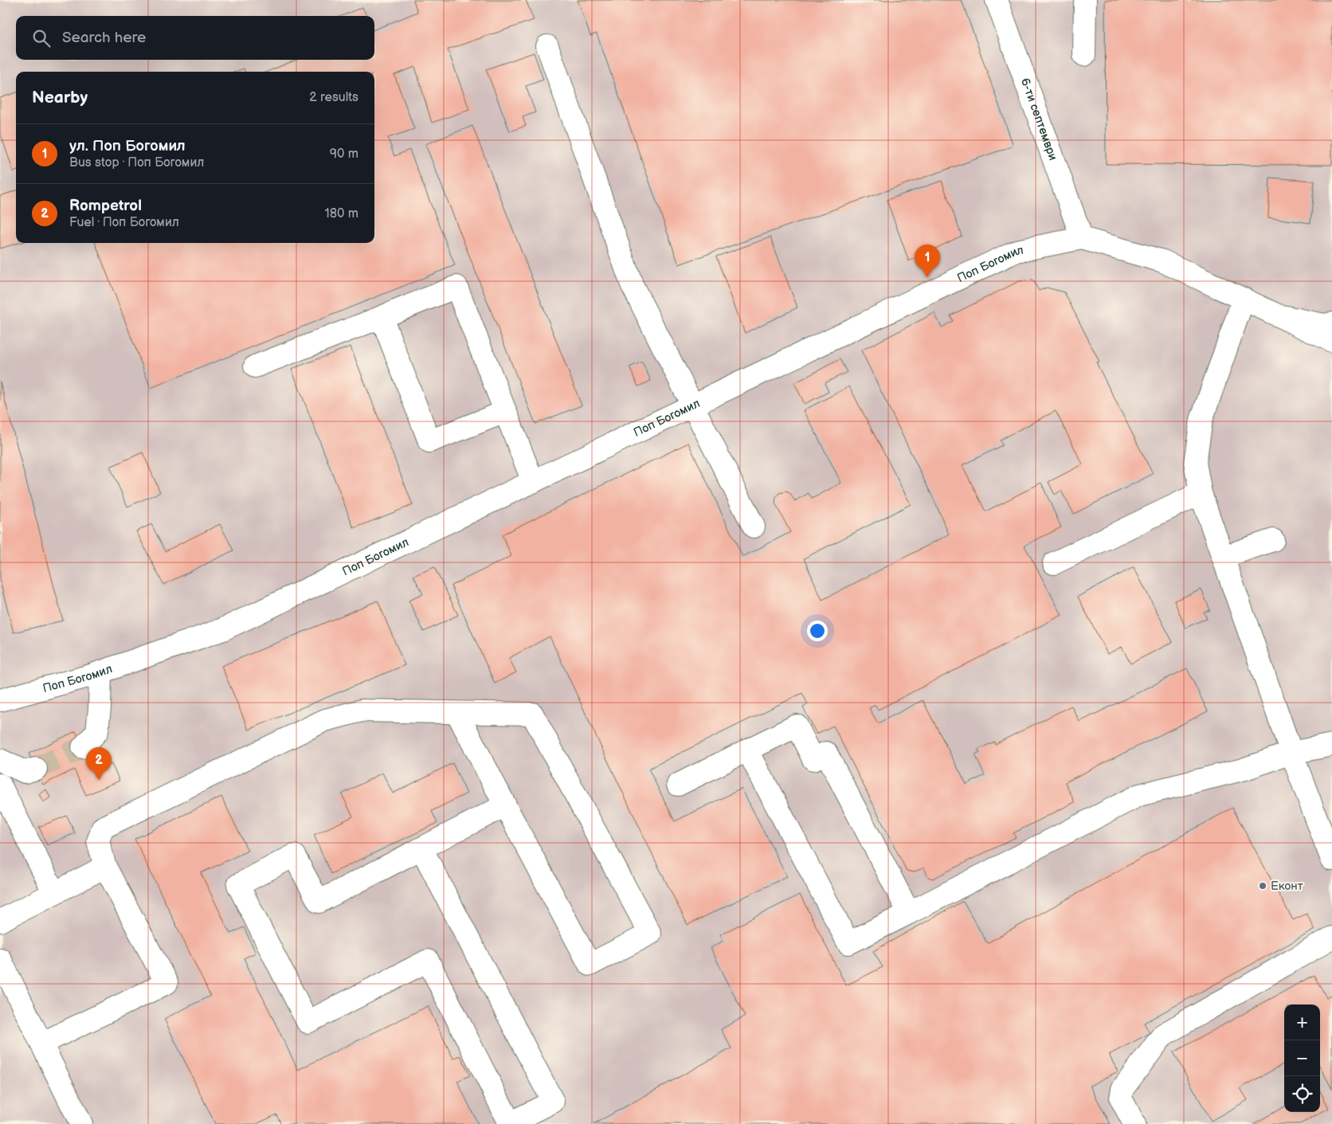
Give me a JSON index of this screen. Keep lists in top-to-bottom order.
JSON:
{
  "streets": {
    "street": ["6-ти септември", "Поп Богомил"]
  },
  "crossings": [
    ["6-ти септември", "Поп Богомил"]
  ],
  "places": ["Еконт"],
  "page": {
    "search": "Search here",
    "heading": ["Nearby", "2 results"],
    "list": [
      {
        "mark": "1",
        "name": "ул. Поп Богомил",
        "note": "Bus stop · Поп Богомил",
        "value": "90 m"
      },
      {
        "mark": "2",
        "name": "Rompetrol",
        "note": "Fuel · Поп Богомил",
        "value": "180 m"
      }
    ],
    "pins": ["1", "2"],
    "map_buttons": ["+", "−"]
  }
}
